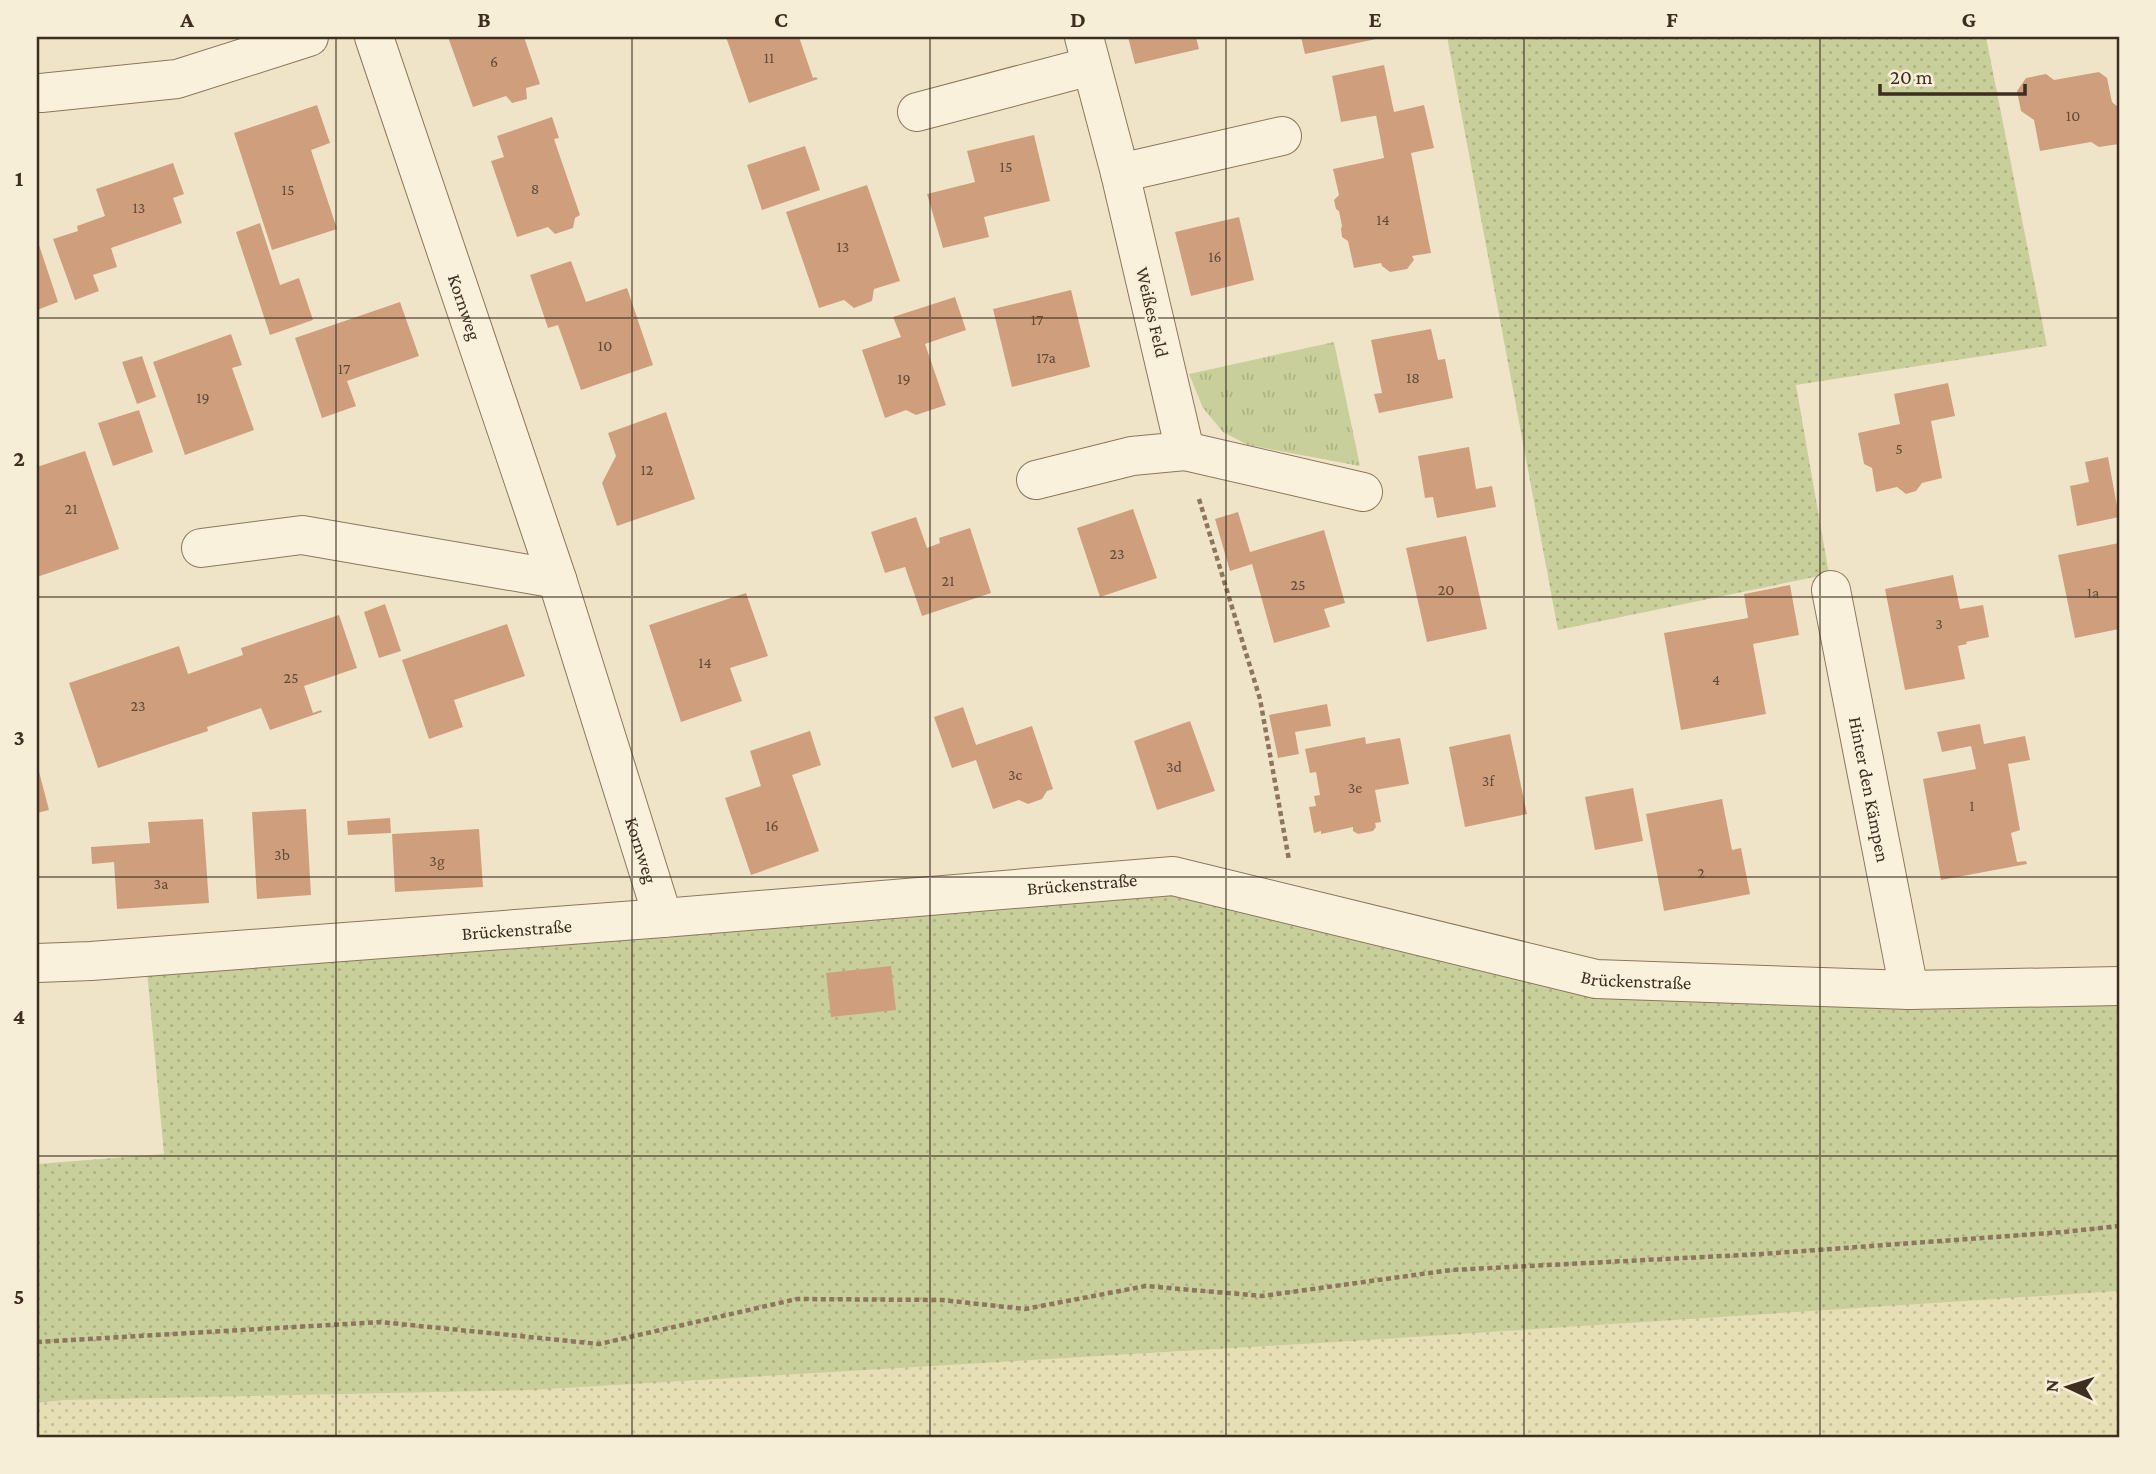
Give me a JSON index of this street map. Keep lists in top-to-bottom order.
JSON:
{
  "streets": {
    "street": [
      "Kornweg",
      "Weißes Feld",
      "Hinter den Kämpen",
      "Brückenstraße"
    ]
  },
  "crossings": [
    ["Kornweg", "Brückenstraße"],
    ["Hinter den Kämpen", "Brückenstraße"]
  ],
  "house_numbers": [
    "11",
    "6",
    "10",
    "15",
    "8",
    "15",
    "13",
    "14",
    "13",
    "16",
    "17",
    "10",
    "17a",
    "17",
    "18",
    "19",
    "19",
    "5",
    "12",
    "21",
    "23",
    "21",
    "25",
    "20",
    "1a",
    "3",
    "14",
    "25",
    "4",
    "23",
    "3d",
    "3c",
    "3f",
    "3e",
    "1",
    "16",
    "3b",
    "3g",
    "2",
    "3a"
  ],
  "scale_bar": "20 m",
  "north": "left",
  "grid": {
    "columns": [
      "A",
      "B",
      "C",
      "D",
      "E",
      "F",
      "G"
    ],
    "rows": [
      "1",
      "2",
      "3",
      "4",
      "5"
    ]
  }
}
